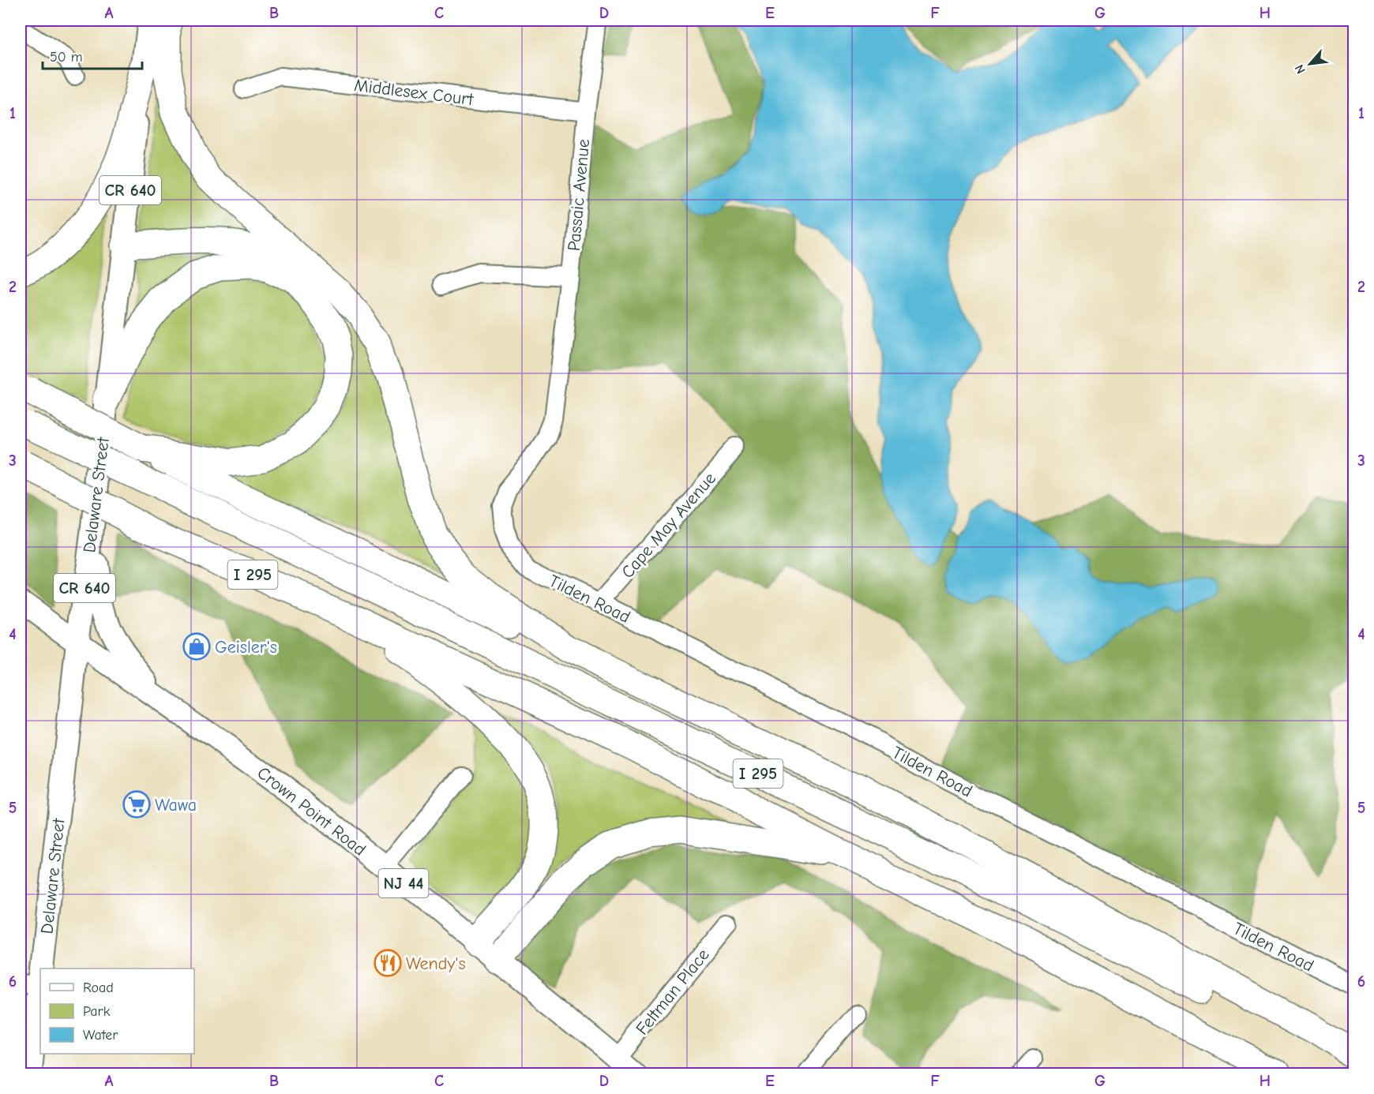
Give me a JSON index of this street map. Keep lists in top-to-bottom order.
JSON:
{
  "streets": {
    "highway": ["I 295"],
    "main road": [
      "CR 640",
      "Delaware Street",
      "Crown Point Road",
      "NJ 44"
    ],
    "street": [
      "Middlesex Court",
      "Passaic Avenue",
      "Cape May Avenue",
      "Tilden Road",
      "Feltman Place"
    ]
  },
  "crossings": [
    ["Middlesex Court", "Passaic Avenue"],
    ["Passaic Avenue", "Tilden Road"],
    ["Delaware Street", "Crown Point Road"],
    ["Cape May Avenue", "Tilden Road"],
    ["Crown Point Road", "Feltman Place"]
  ],
  "places": {
    "shop": ["Geisler's"],
    "supermarket": ["Wawa"],
    "restaurant": ["Wendy's"]
  },
  "legend": ["Road", "Park", "Water"],
  "scale_bar": "50 m",
  "north": "bottom left",
  "grid": {
    "columns": [
      "A",
      "B",
      "C",
      "D",
      "E",
      "F",
      "G",
      "H"
    ],
    "rows": [
      "1",
      "2",
      "3",
      "4",
      "5",
      "6"
    ]
  }
}
